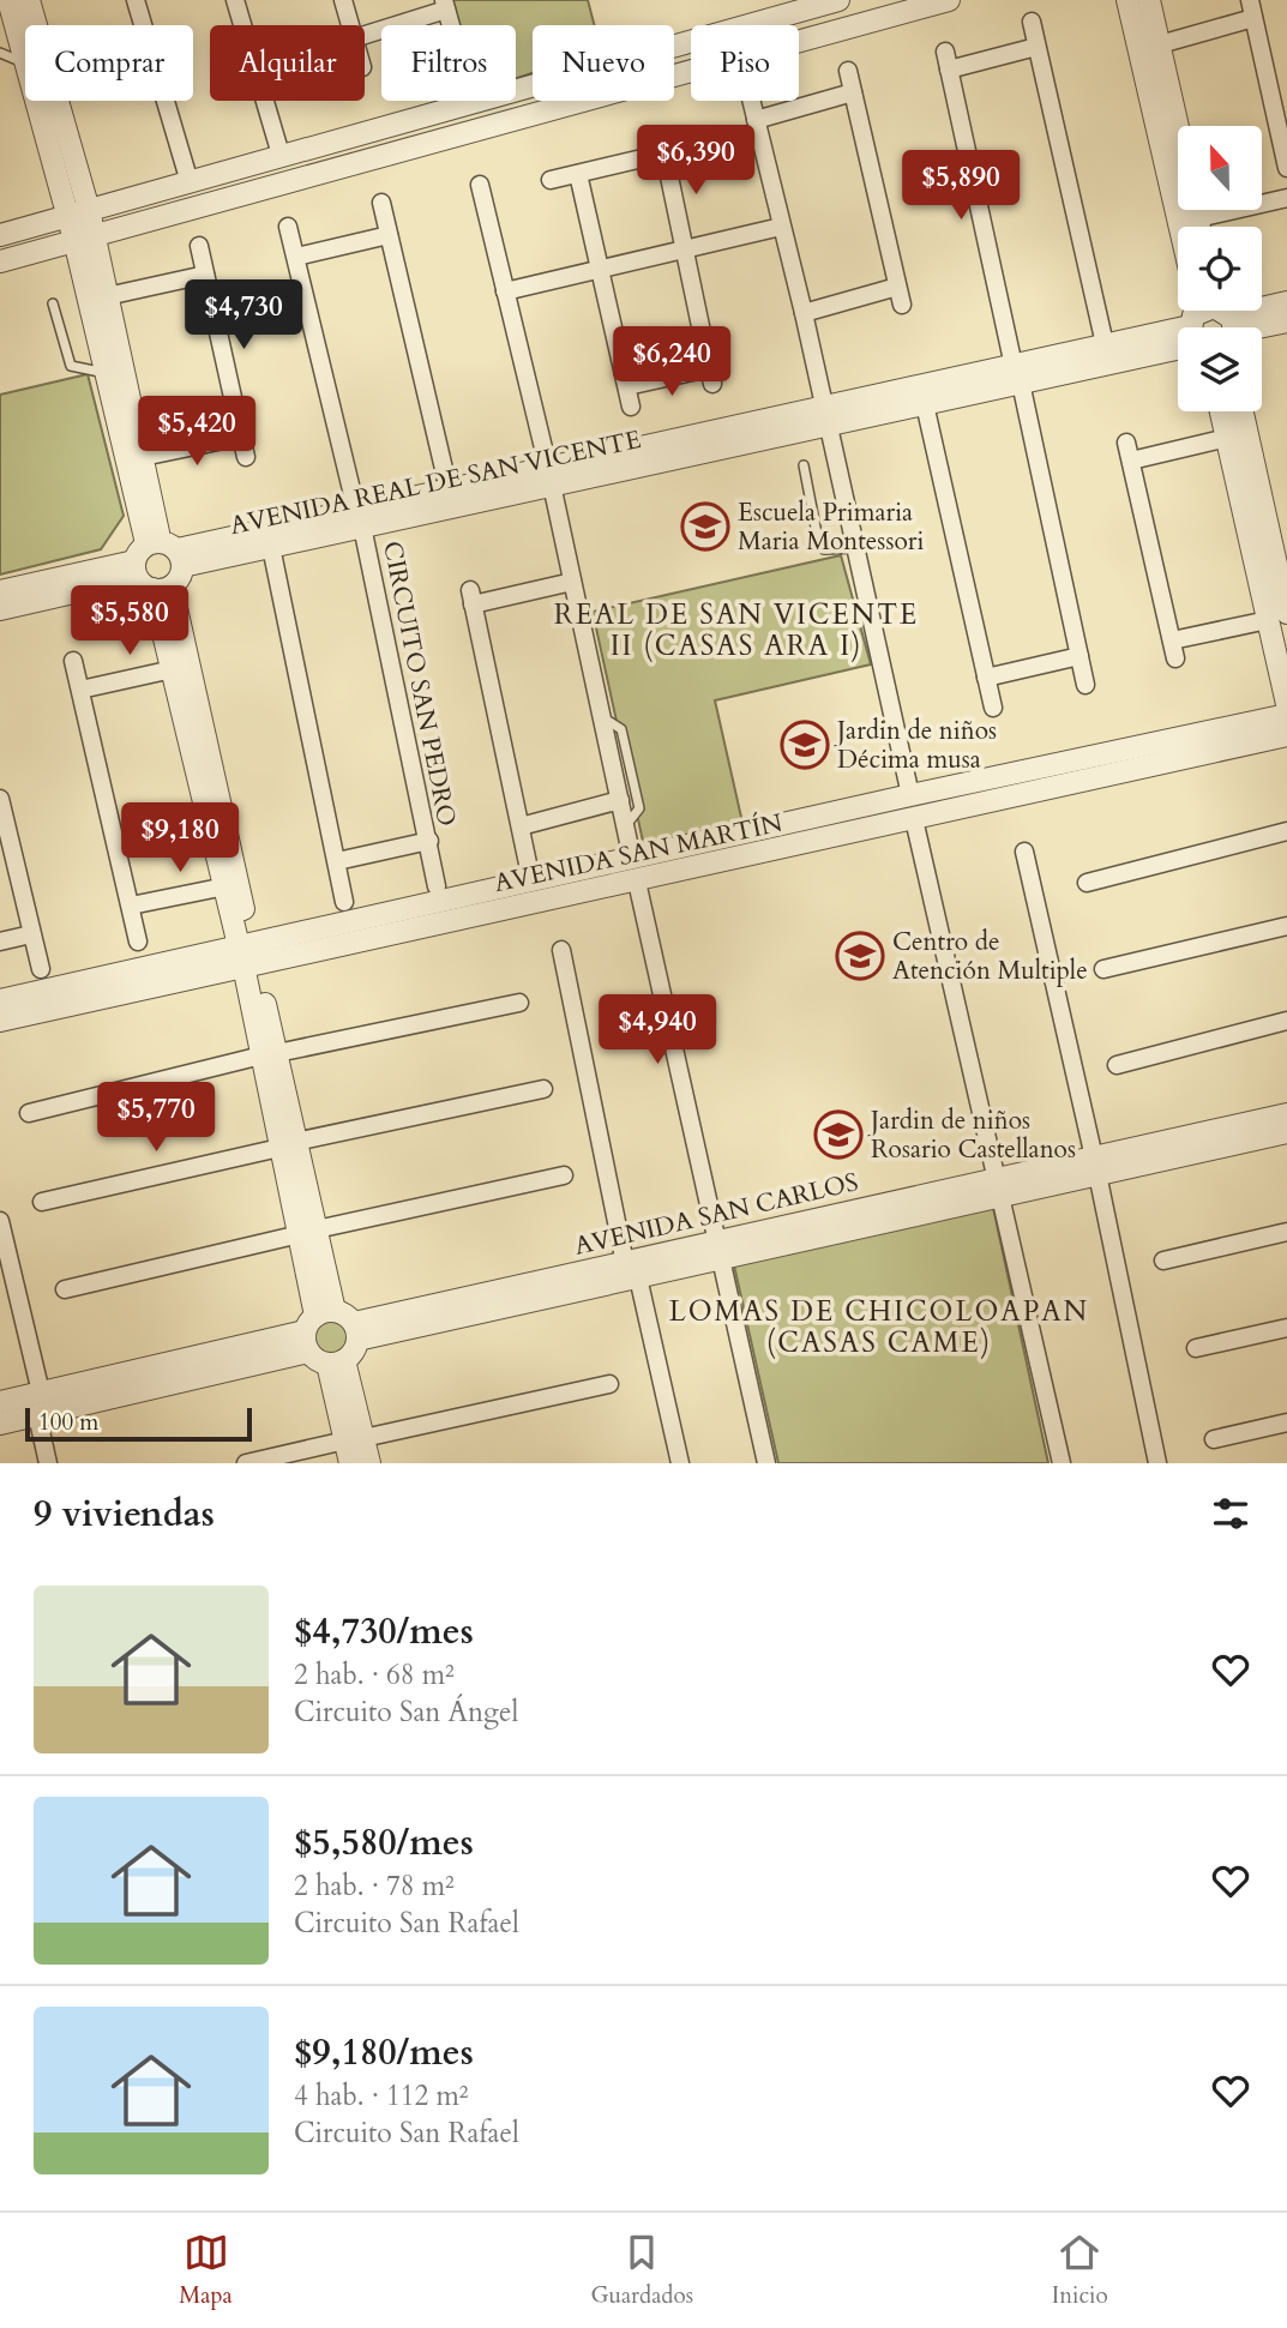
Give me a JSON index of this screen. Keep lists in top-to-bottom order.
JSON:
{
  "streets": {
    "street": [
      "AVENIDA REAL DE SAN VICENTE",
      "CIRCUITO SAN PEDRO",
      "AVENIDA SAN MARTÍN",
      "AVENIDA SAN CARLOS"
    ]
  },
  "crossings": [
    ["AVENIDA REAL DE SAN VICENTE", "CIRCUITO SAN PEDRO"]
  ],
  "districts": ["REAL DE SAN VICENTE II (CASAS ARA I)", "LOMAS DE CHICOLOAPAN (CASAS CAME)"],
  "places": {
    "school or university": [
      "Escuela Primaria Maria Montessori",
      "Jardin de niños Décima musa",
      "Centro de Atención Multiple",
      "Jardin de niños Rosario Castellanos"
    ]
  },
  "scale_bar": "100 m",
  "north": "top",
  "page": {
    "chip": [
      "Comprar",
      "Alquilar",
      "Filtros",
      "Nuevo",
      "Piso"
    ],
    "price": [
      "$6,390",
      "$5,890",
      "$4,730",
      "$6,240",
      "$5,420",
      "$5,580",
      "$9,180",
      "$4,940",
      "$5,770"
    ],
    "scale": "100 m",
    "heading": "9 viviendas",
    "list": [
      {
        "name": "$4,730/mes",
        "note": "2 hab. · 68 m² · Circuito San Ángel"
      },
      {
        "name": "$5,580/mes",
        "note": "2 hab. · 78 m² · Circuito San Rafael"
      },
      {
        "name": "$9,180/mes",
        "note": "4 hab. · 112 m² · Circuito San Rafael"
      }
    ],
    "tabs": ["Mapa", "Guardados", "Inicio"]
  }
}
